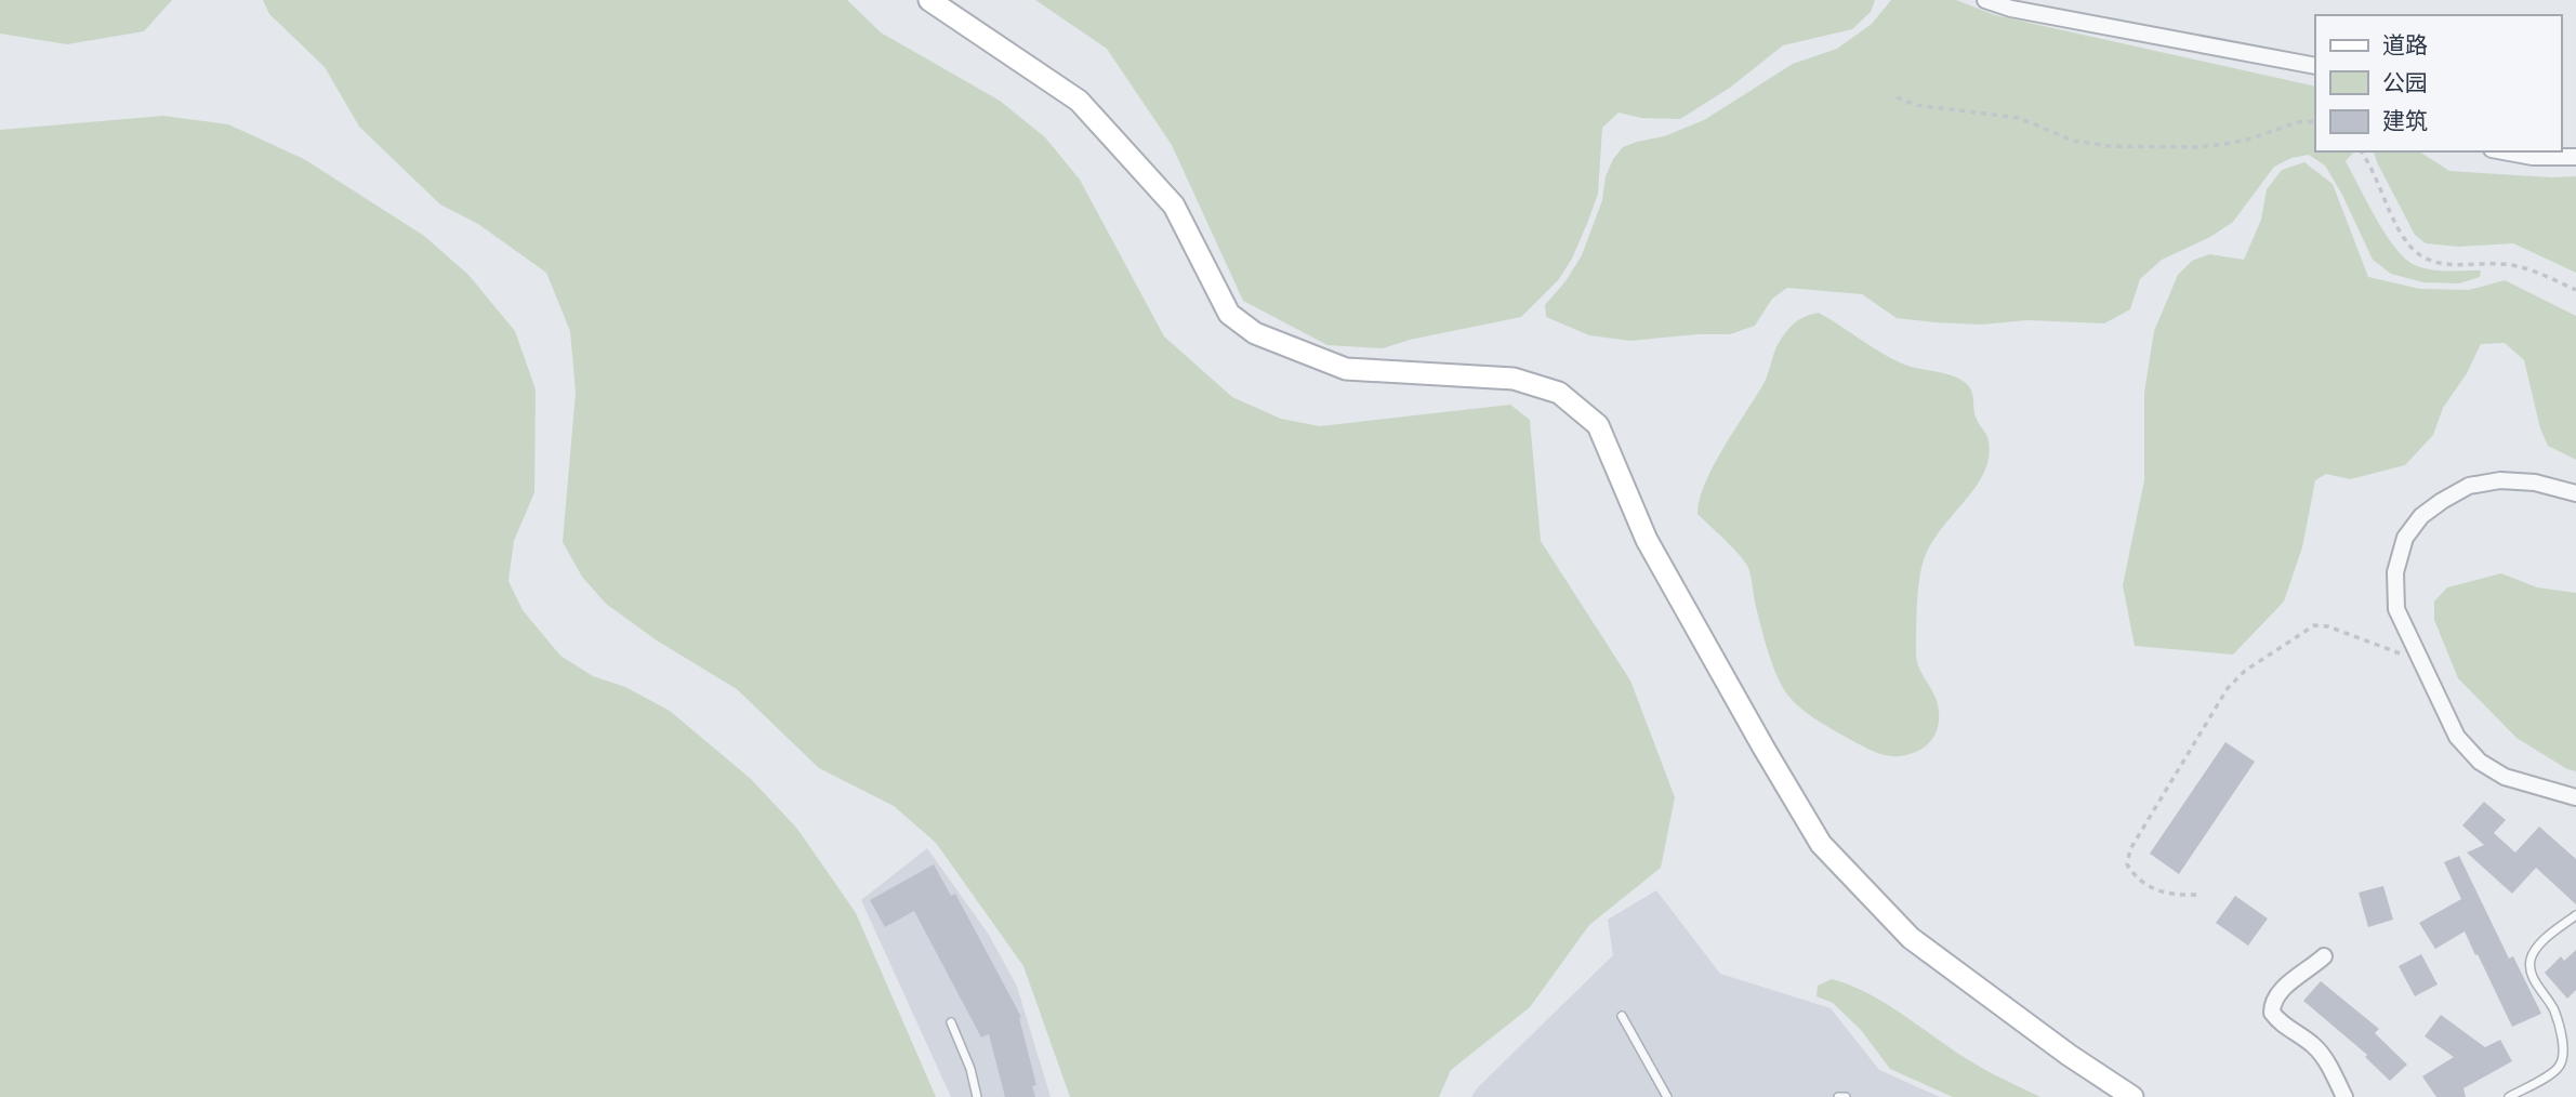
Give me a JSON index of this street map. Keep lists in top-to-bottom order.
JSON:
{
  "legend": ["道路", "公园", "建筑"]
}
